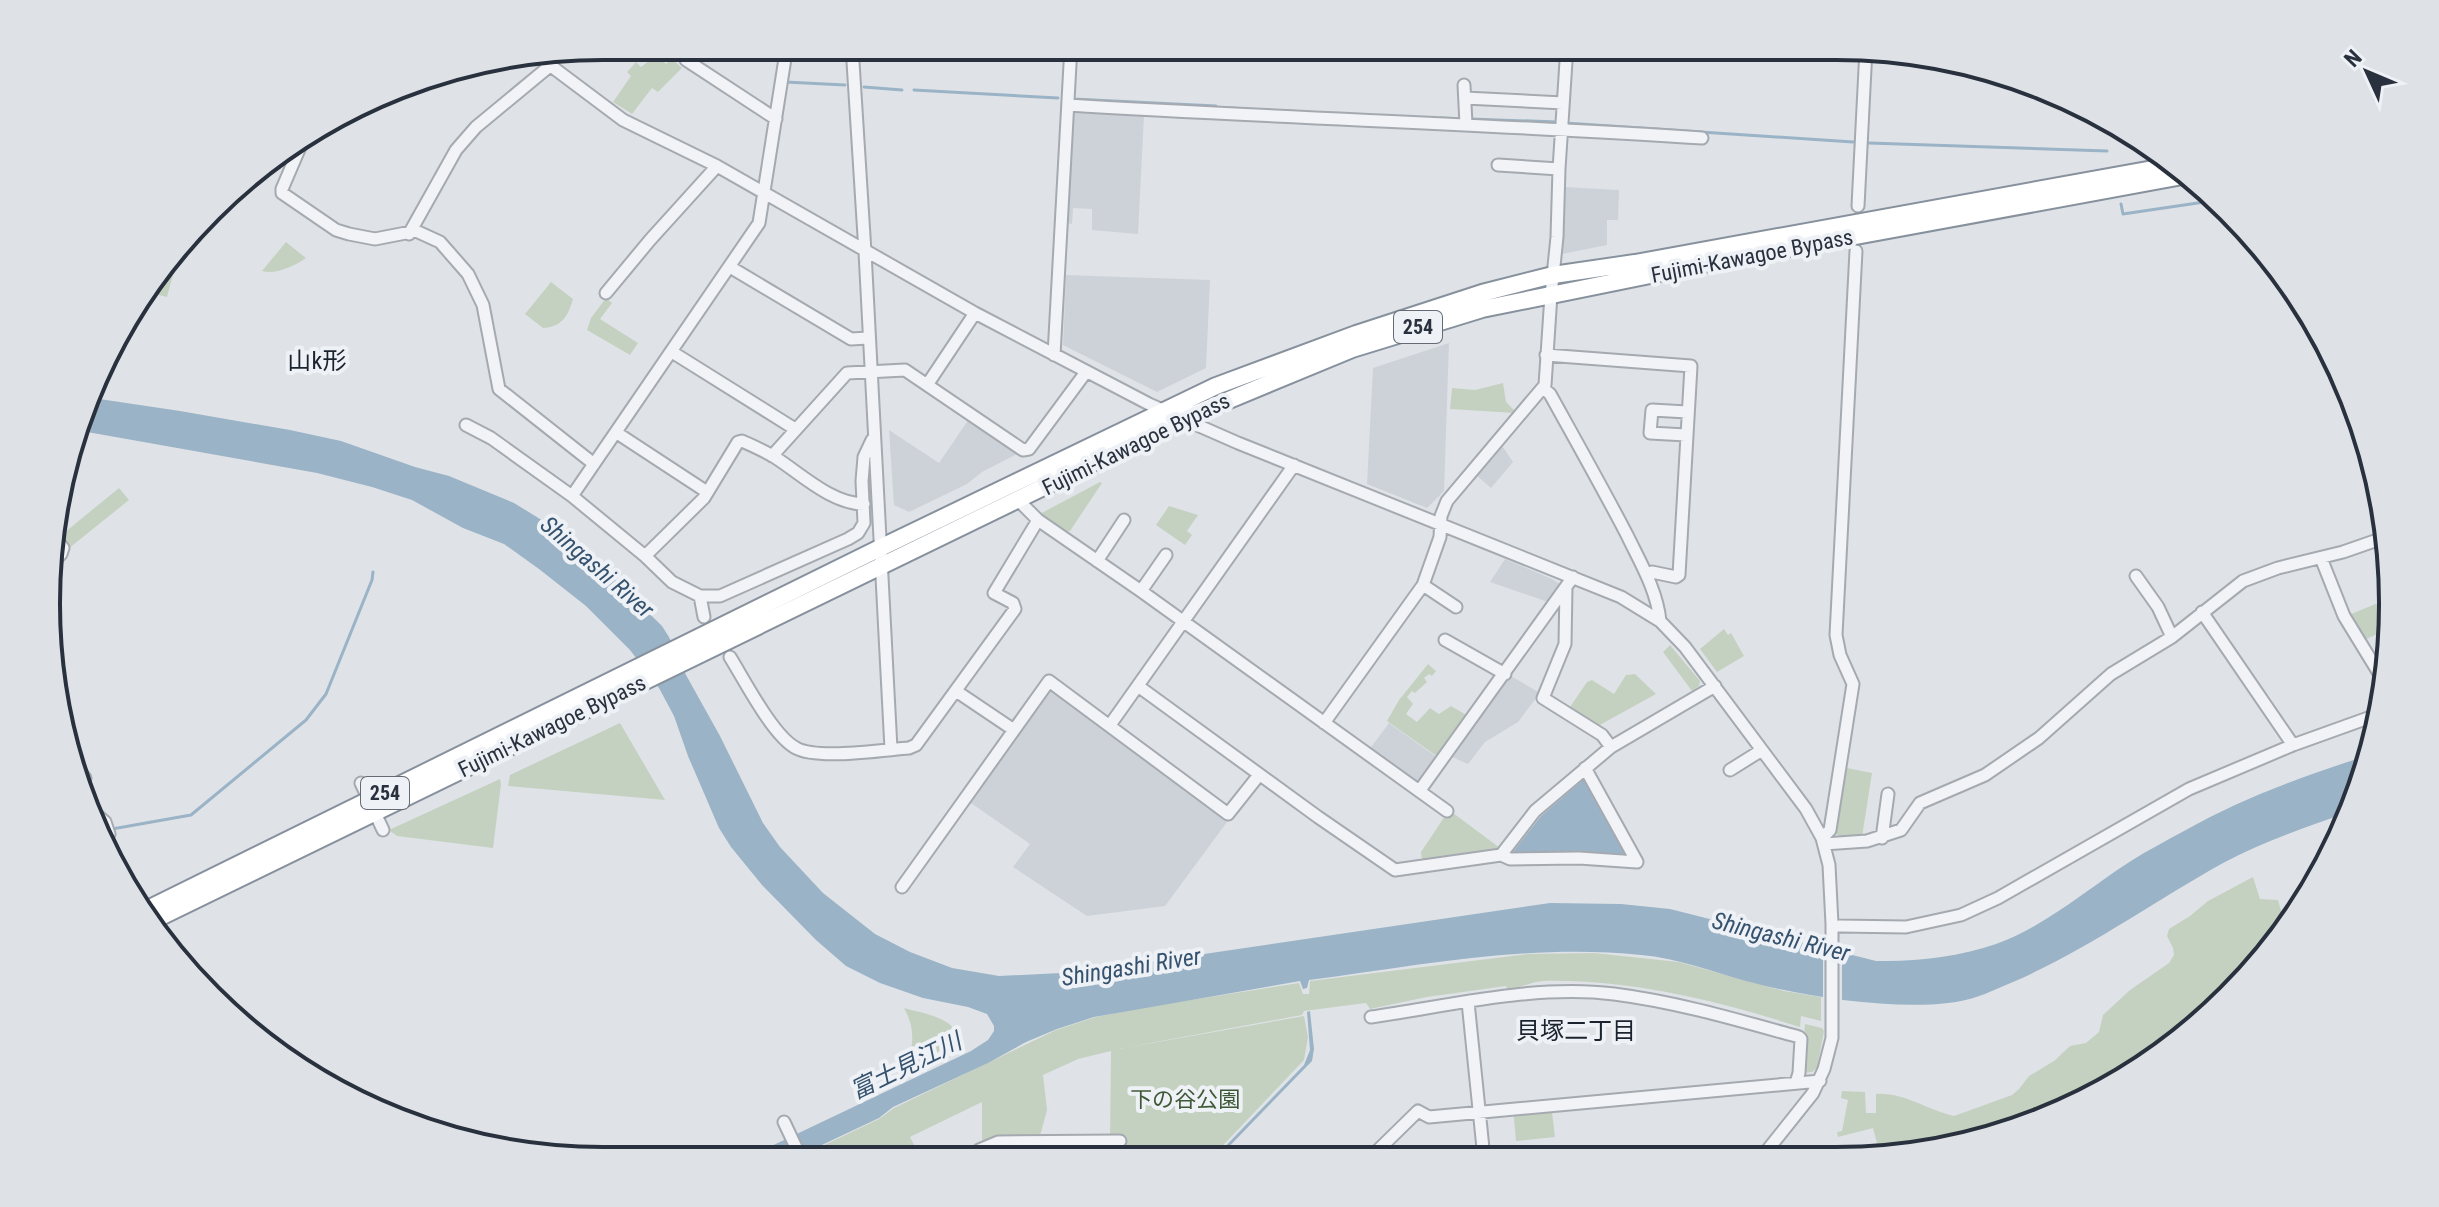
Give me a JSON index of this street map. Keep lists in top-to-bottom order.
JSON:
{
  "streets": {
    "highway": ["Fujimi-Kawagoe Bypass", "254"]
  },
  "districts": ["山k形", "貝塚二丁目"],
  "water": ["Shingashi River", "富士見江川"],
  "parks": ["下の谷公園"],
  "north": "top left"
}
